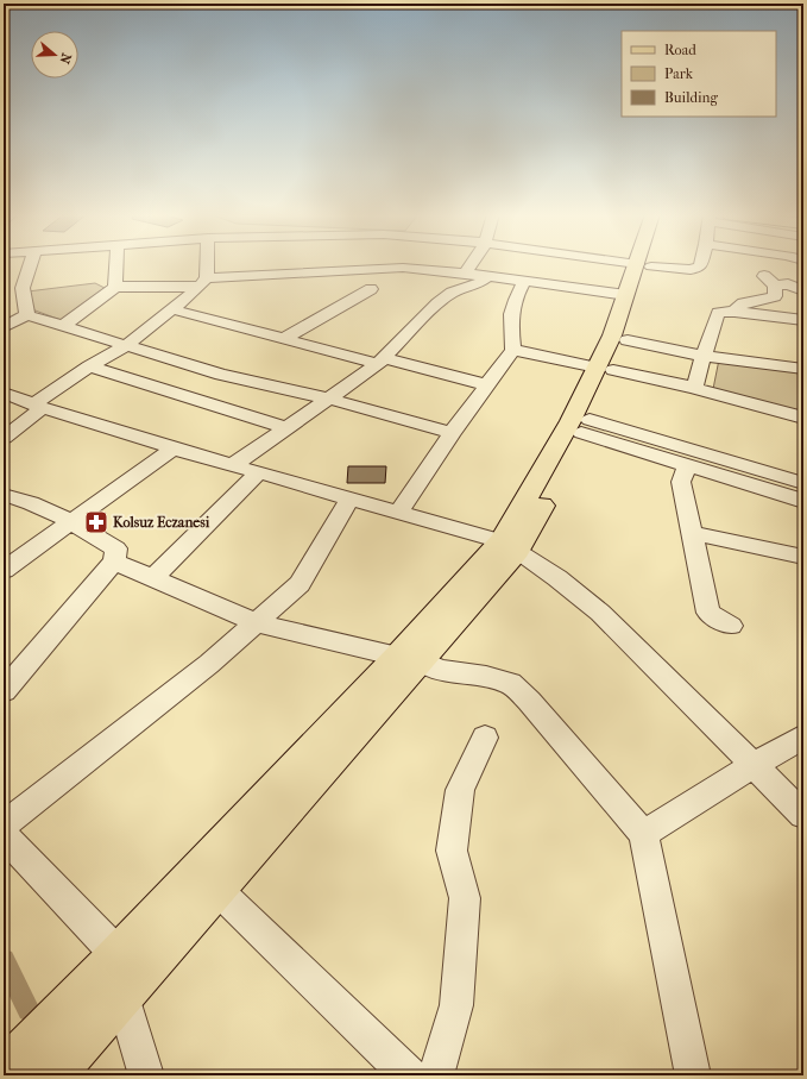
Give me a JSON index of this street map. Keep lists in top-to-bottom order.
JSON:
{
  "places": {
    "pharmacy": ["Kolsuz Eczanesi"]
  },
  "legend": ["Road", "Park", "Building"],
  "north": "right"
}
